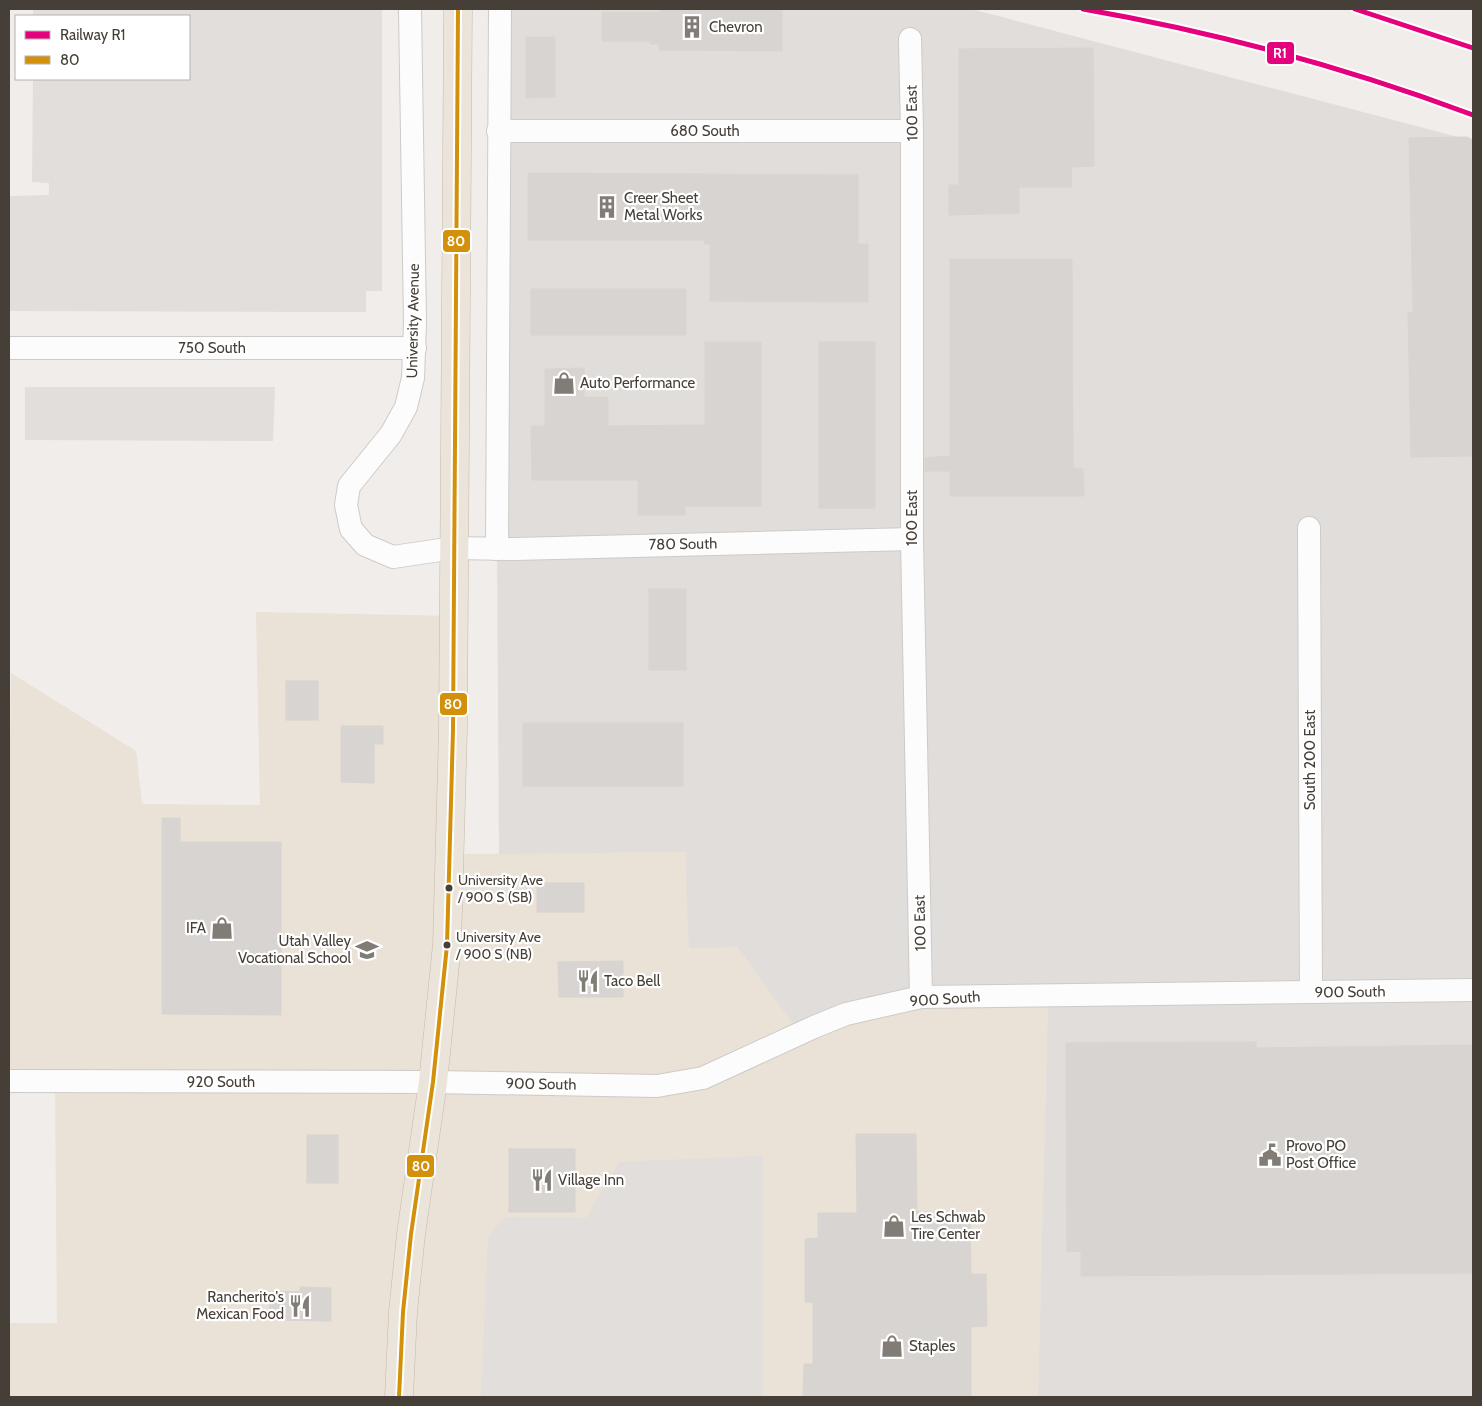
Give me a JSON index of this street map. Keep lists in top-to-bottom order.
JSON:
{
  "streets": {
    "street": [
      "100 East",
      "680 South",
      "University Avenue",
      "750 South",
      "780 South",
      "South 200 East",
      "900 South",
      "920 South"
    ]
  },
  "crossings": [
    ["100 East", "680 South"],
    ["100 East", "780 South"],
    ["100 East", "900 South"],
    ["University Avenue", "750 South"],
    ["University Avenue", "780 South"],
    ["South 200 East", "900 South"],
    ["900 South", "920 South"]
  ],
  "places": {
    "building": ["Chevron", "Creer Sheet Metal Works"],
    "shop": [
      "Auto Performance",
      "IFA",
      "Les Schwab Tire Center",
      "Staples"
    ],
    "other": ["University Ave / 900 S (SB)", "University Ave / 900 S (NB)"],
    "school or university": ["Utah Valley Vocational School"],
    "restaurant": ["Taco Bell", "Village Inn", "Rancherito's Mexican Food"],
    "public building": ["Provo PO Post Office"]
  },
  "lines": ["rail line R1", "transit line 80"],
  "legend": ["Railway R1", "80"]
}
